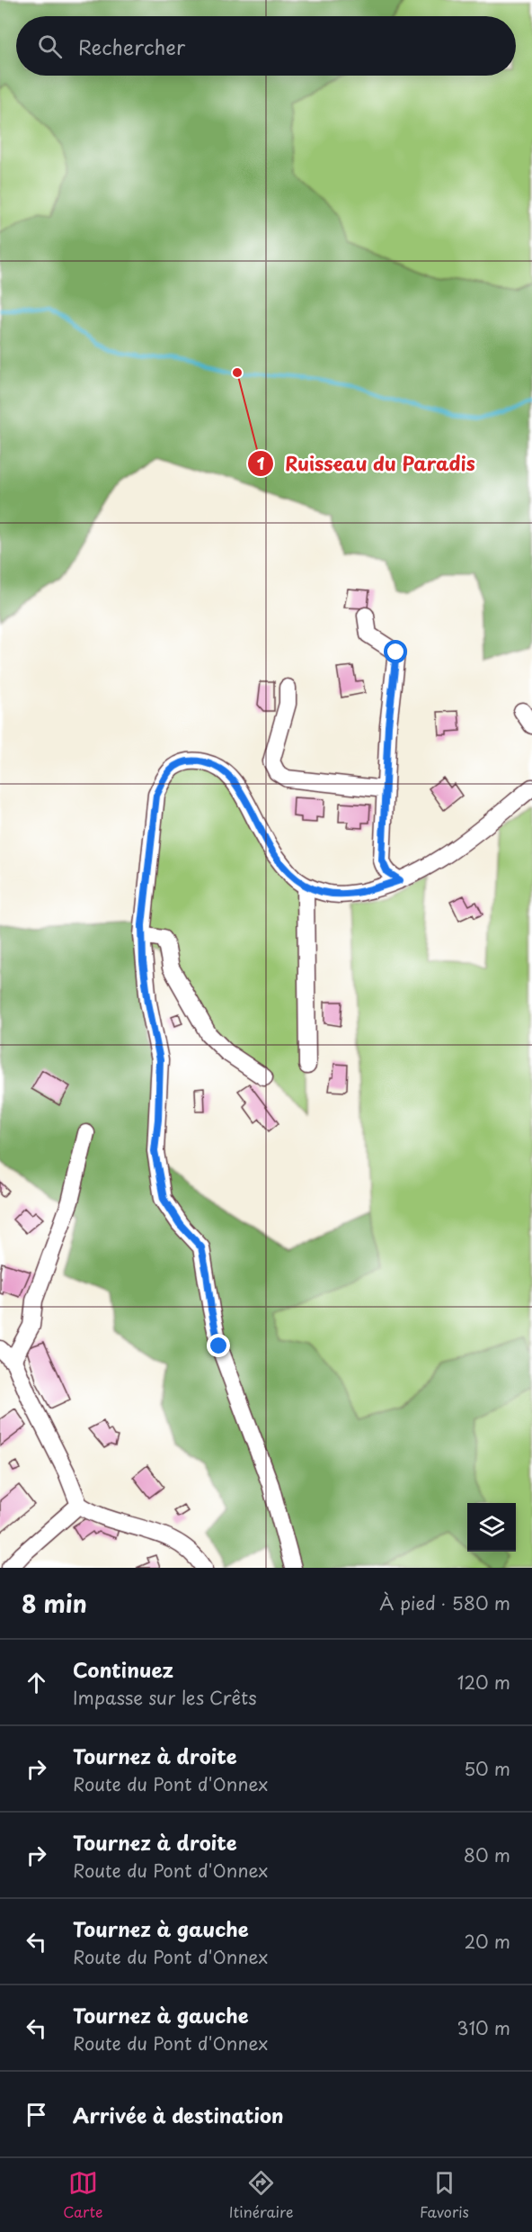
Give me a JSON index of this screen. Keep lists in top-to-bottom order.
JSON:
{
  "places": ["Ruisseau du Paradis"],
  "page": {
    "search": "Rechercher",
    "heading": ["8 min", "À pied · 580 m"],
    "list": [
      ["Continuez", "Impasse sur les Crêts", "120 m"],
      ["Tournez à droite", "Route du Pont d'Onnex", "50 m"],
      ["Tournez à droite", "Route du Pont d'Onnex", "80 m"],
      ["Tournez à gauche", "Route du Pont d'Onnex", "20 m"],
      ["Tournez à gauche", "Route du Pont d'Onnex", "310 m"],
      "Arrivée à destination"
    ],
    "nav": ["Carte", "Itinéraire", "Favoris"]
  }
}
